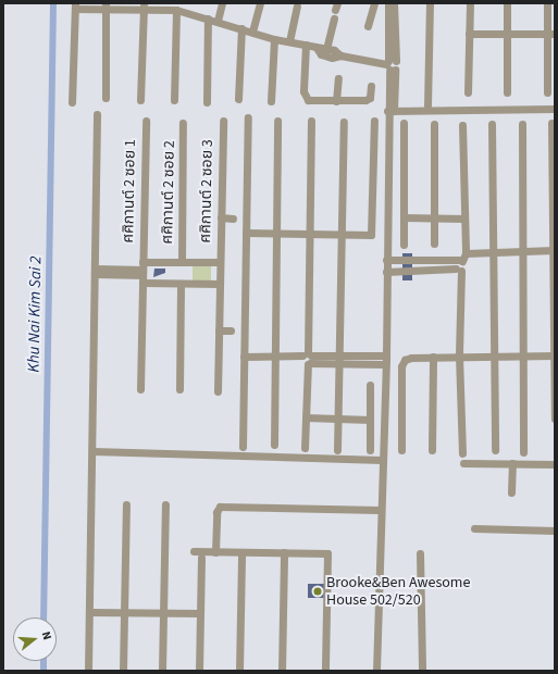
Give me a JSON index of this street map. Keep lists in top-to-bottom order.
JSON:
{
  "streets": {
    "street": ["ศศิกานต์ 2 ซอย 1", "ศศิกานต์ 2 ซอย 3", "ศศิกานต์ 2 ซอย 2"]
  },
  "water": ["Khu Nai Kim Sai 2"],
  "places": ["Brooke&Ben Awesome House 502/520"],
  "north": "right"
}
